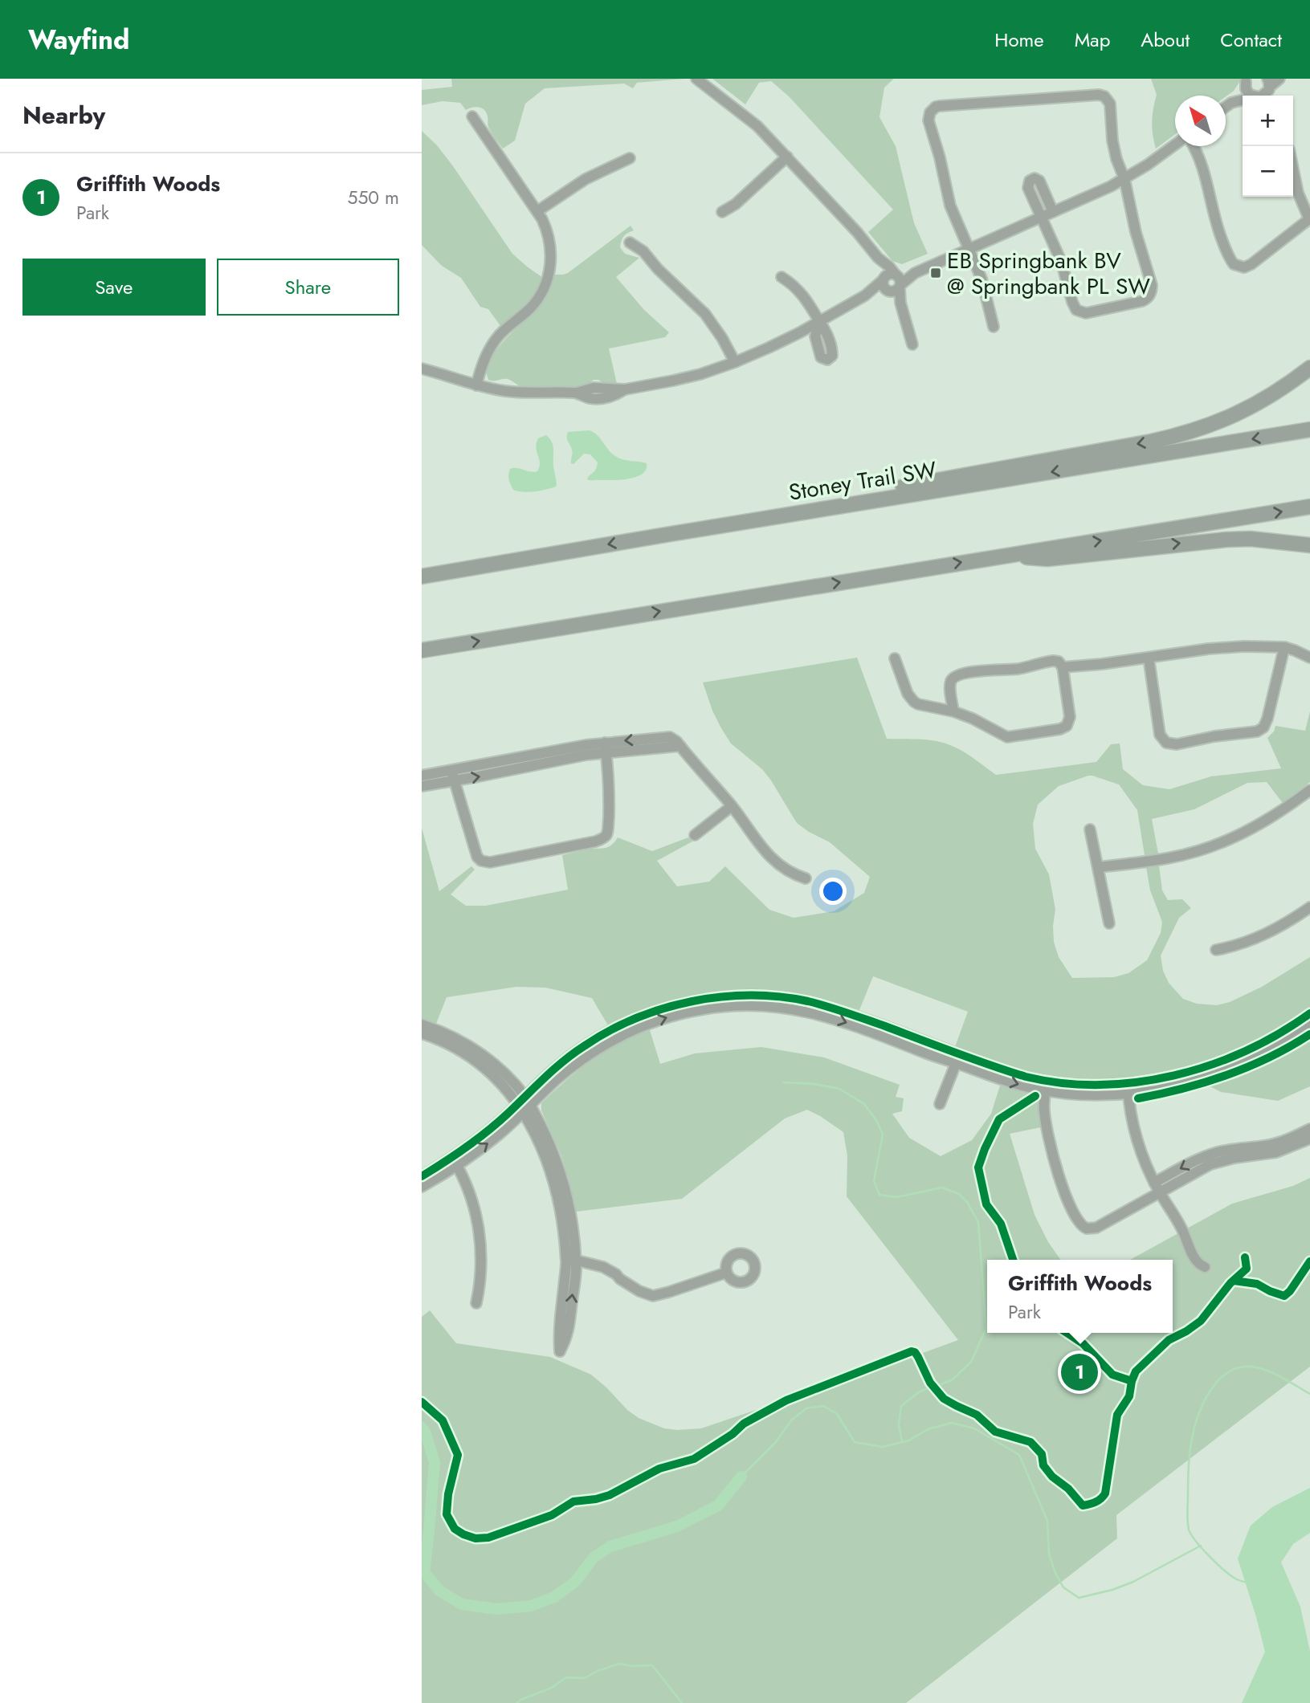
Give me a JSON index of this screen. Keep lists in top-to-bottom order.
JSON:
{
  "streets": {
    "highway": ["Stoney Trail SW"]
  },
  "places": {
    "transit": ["EB Springbank BV @ Springbank PL SW"]
  },
  "north": "top left",
  "page": {
    "header": "Wayfind",
    "nav": [
      "Home",
      "Map",
      "About",
      "Contact"
    ],
    "heading": "Nearby",
    "map_buttons": ["+", "−"],
    "list": [
      {
        "mark": "1",
        "name": "Griffith Woods",
        "note": "Park",
        "value": "550 m"
      }
    ],
    "buttons": ["Save", "Share"],
    "popup": ["Griffith Woods", "Park"],
    "pins": "1"
  }
}
